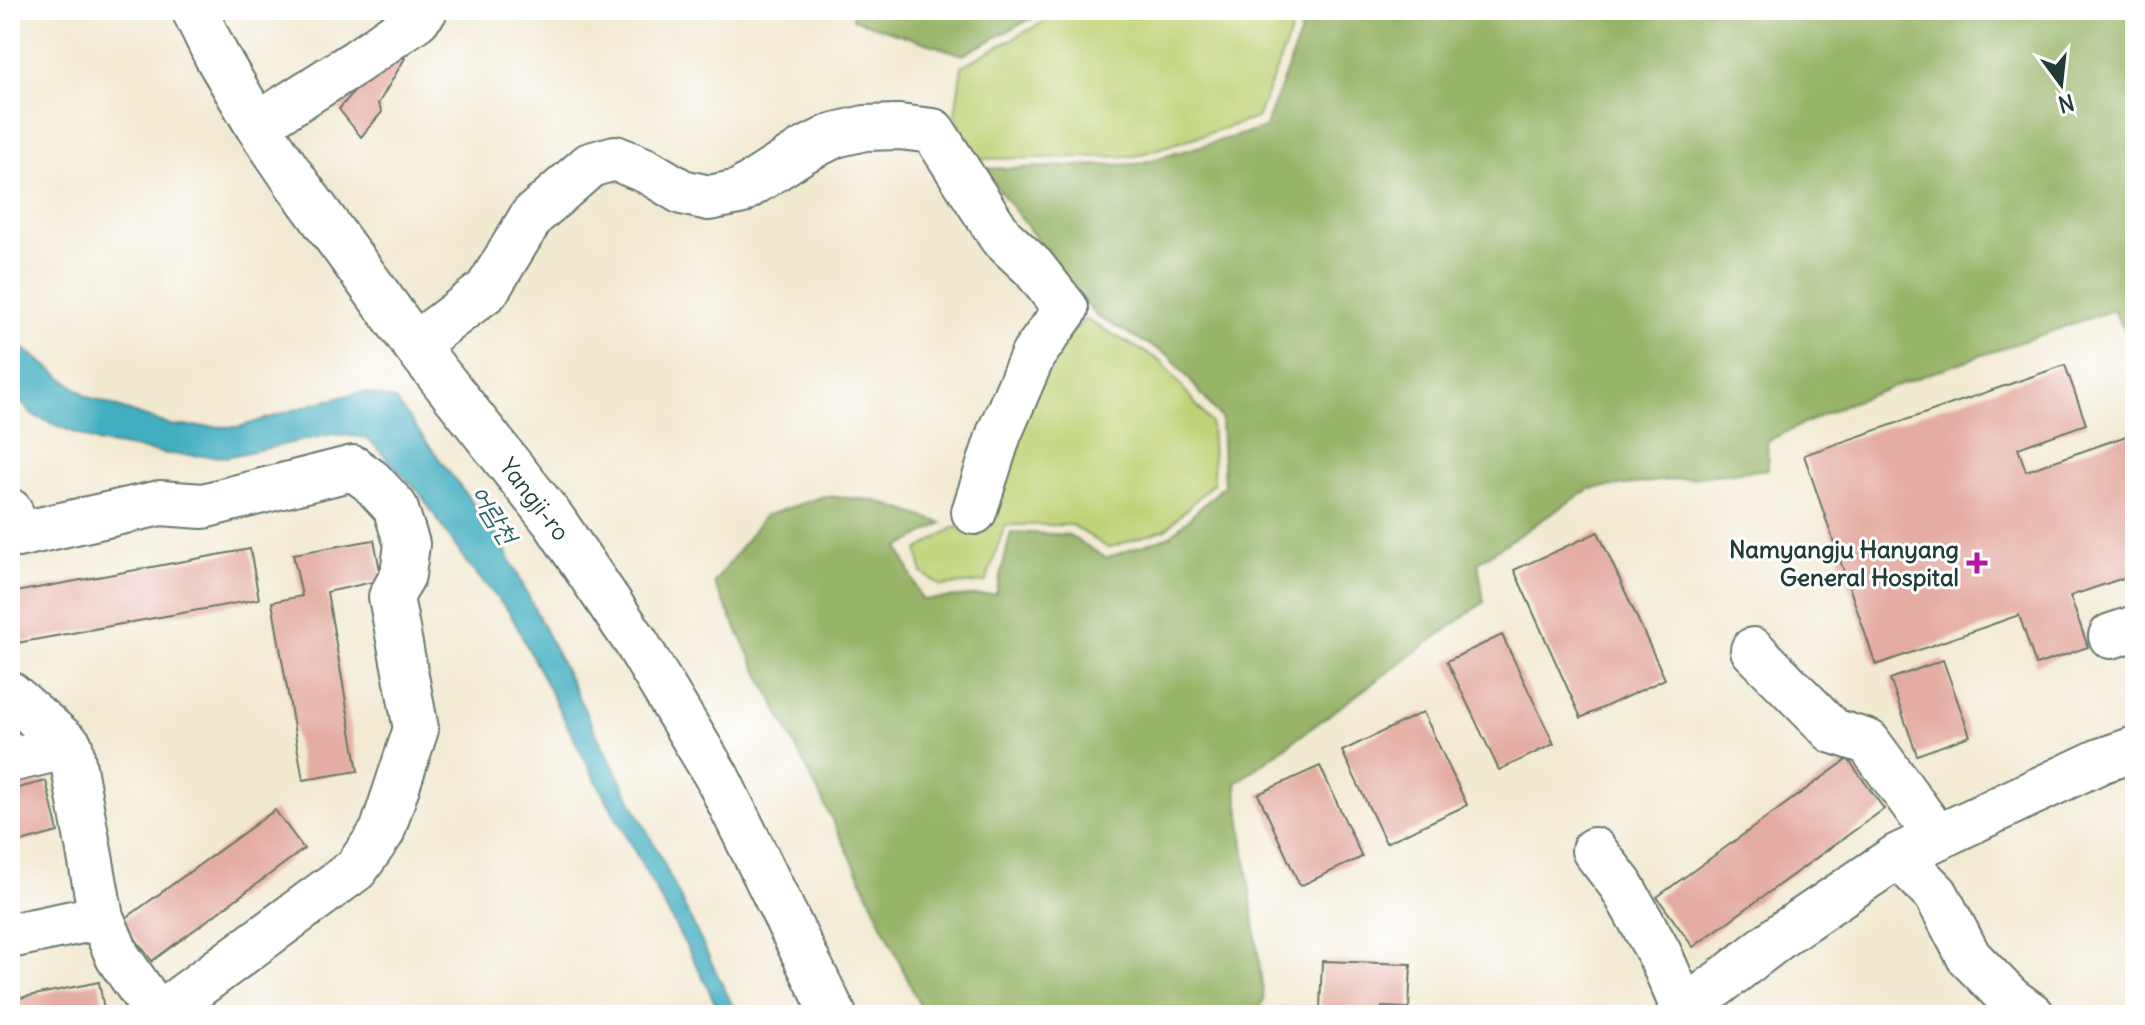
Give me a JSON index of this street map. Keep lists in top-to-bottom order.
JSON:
{
  "streets": {
    "street": ["Yangji-ro"]
  },
  "water": ["어람천"],
  "places": {
    "health": ["Namyangju Hanyang General Hospital"]
  },
  "north": "bottom"
}
